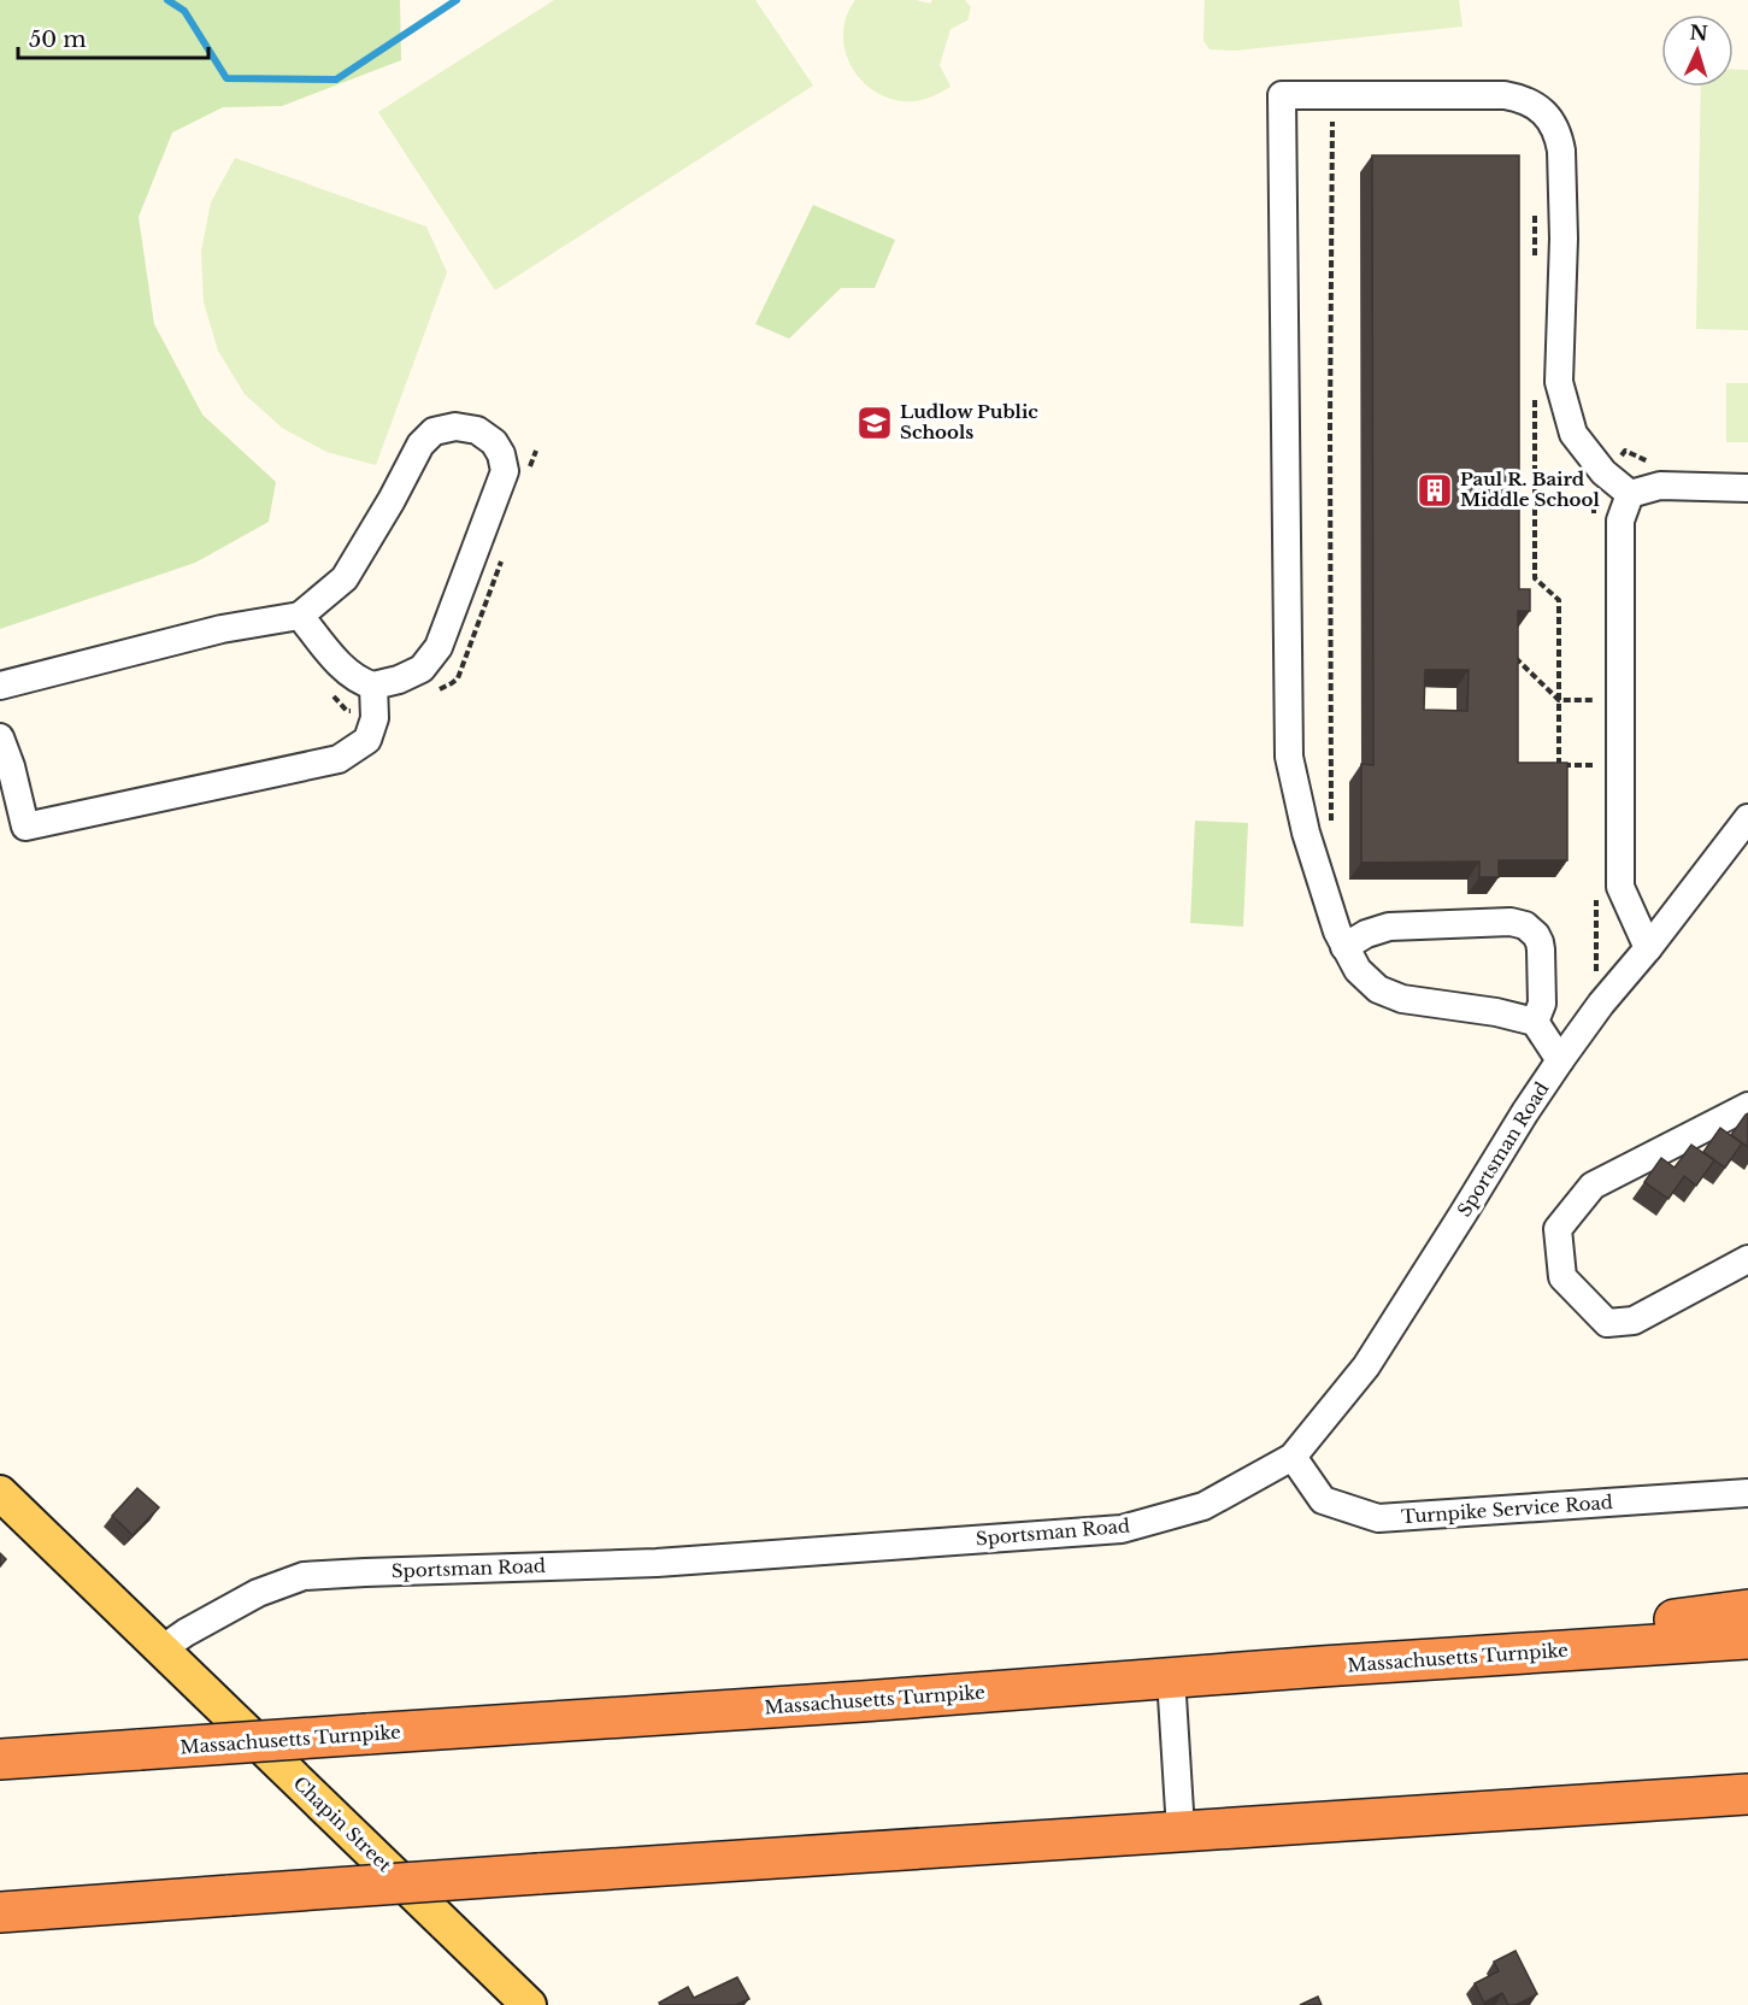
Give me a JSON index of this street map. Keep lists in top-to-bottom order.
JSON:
{
  "streets": {
    "highway": ["Massachusetts Turnpike"],
    "main road": ["Chapin Street"],
    "street": ["Sportsman Road", "Turnpike Service Road"]
  },
  "crossings": [
    ["Sportsman Road", "Turnpike Service Road"],
    ["Sportsman Road", "Chapin Street"]
  ],
  "places": {
    "school or university": ["Ludlow Public Schools"],
    "building": ["Paul R. Baird Middle School"]
  },
  "scale_bar": "50 m",
  "north": "top"
}
